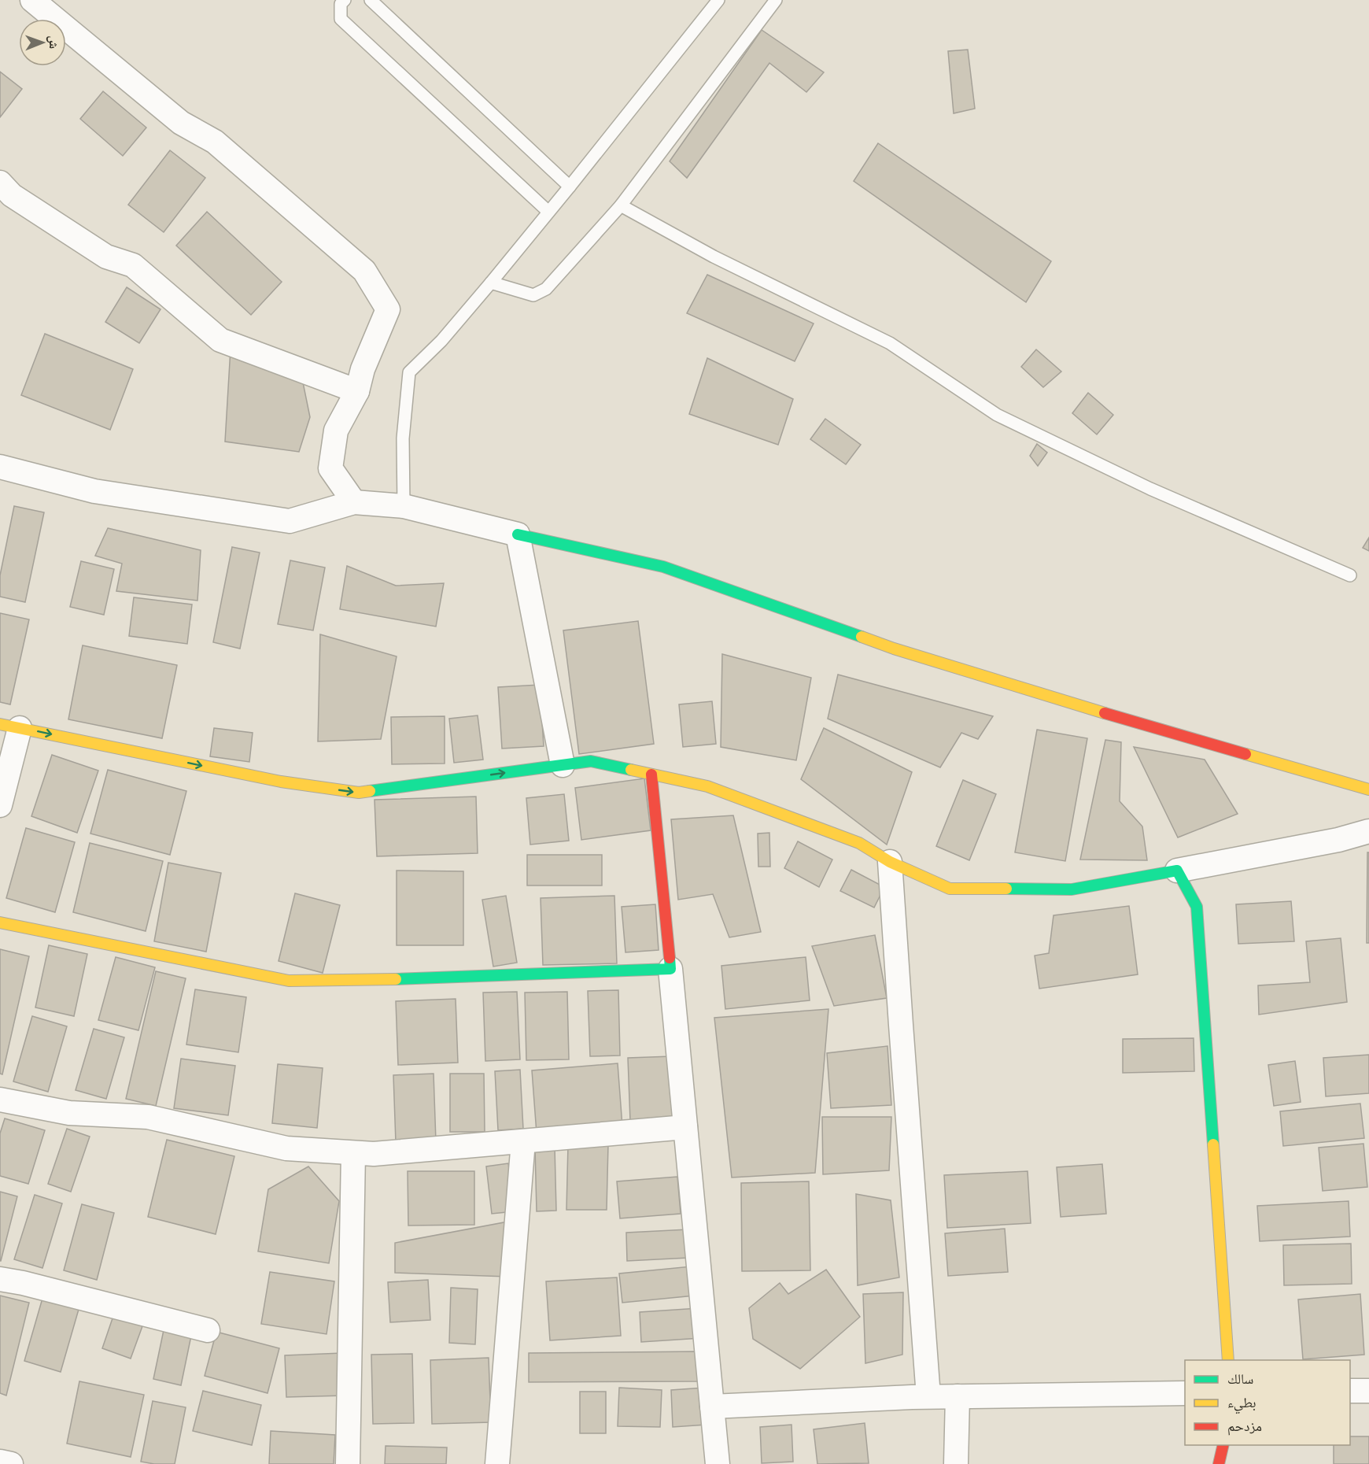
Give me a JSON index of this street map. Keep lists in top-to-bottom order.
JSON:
{
  "legend": ["سالك", "بطيء", "مزدحم"],
  "north": "right"
}
